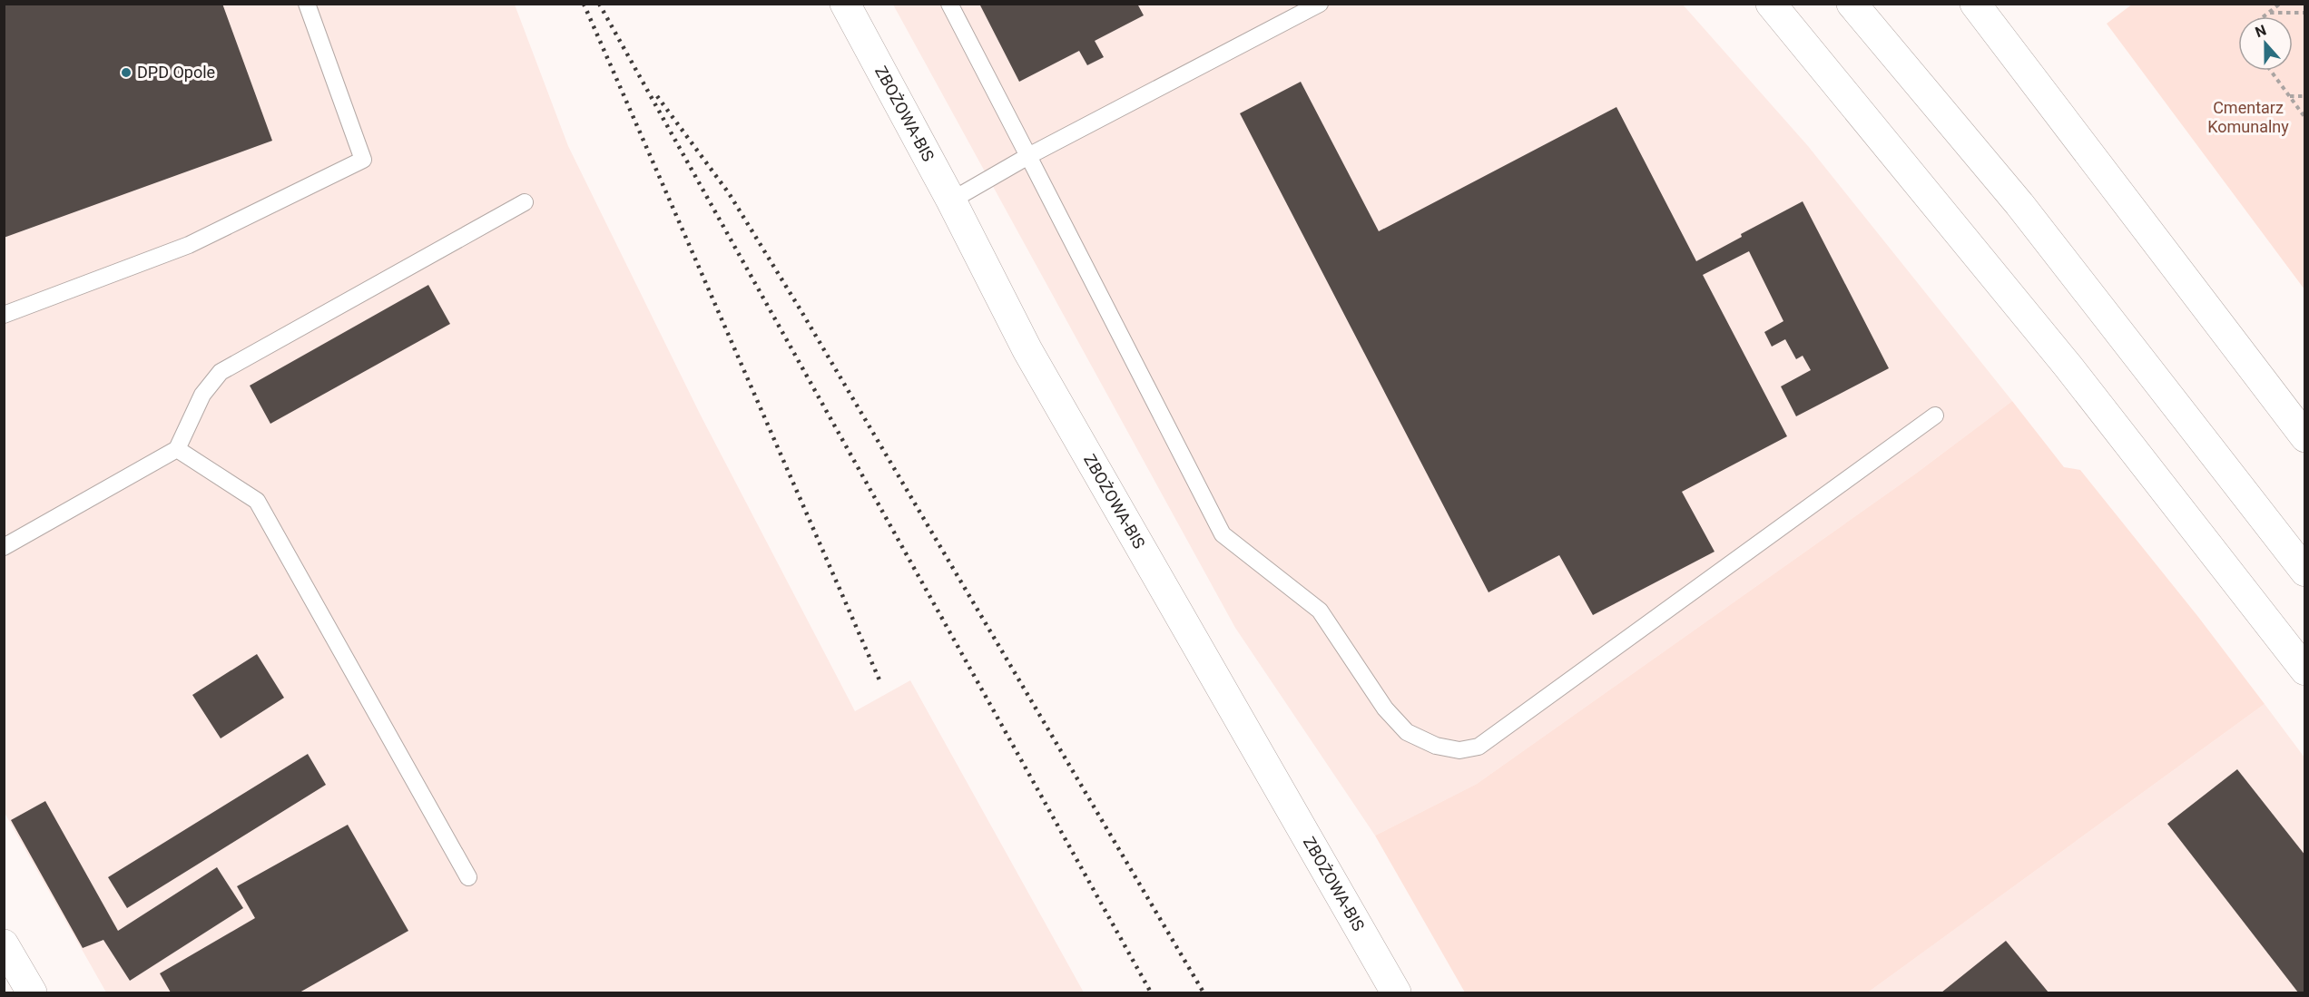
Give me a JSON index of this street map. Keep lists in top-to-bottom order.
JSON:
{
  "streets": {
    "street": ["ZBOŻOWA-BIS"]
  },
  "parks": ["Cmentarz Komunalny"],
  "places": ["DPD Opole"],
  "north": "top"
}
